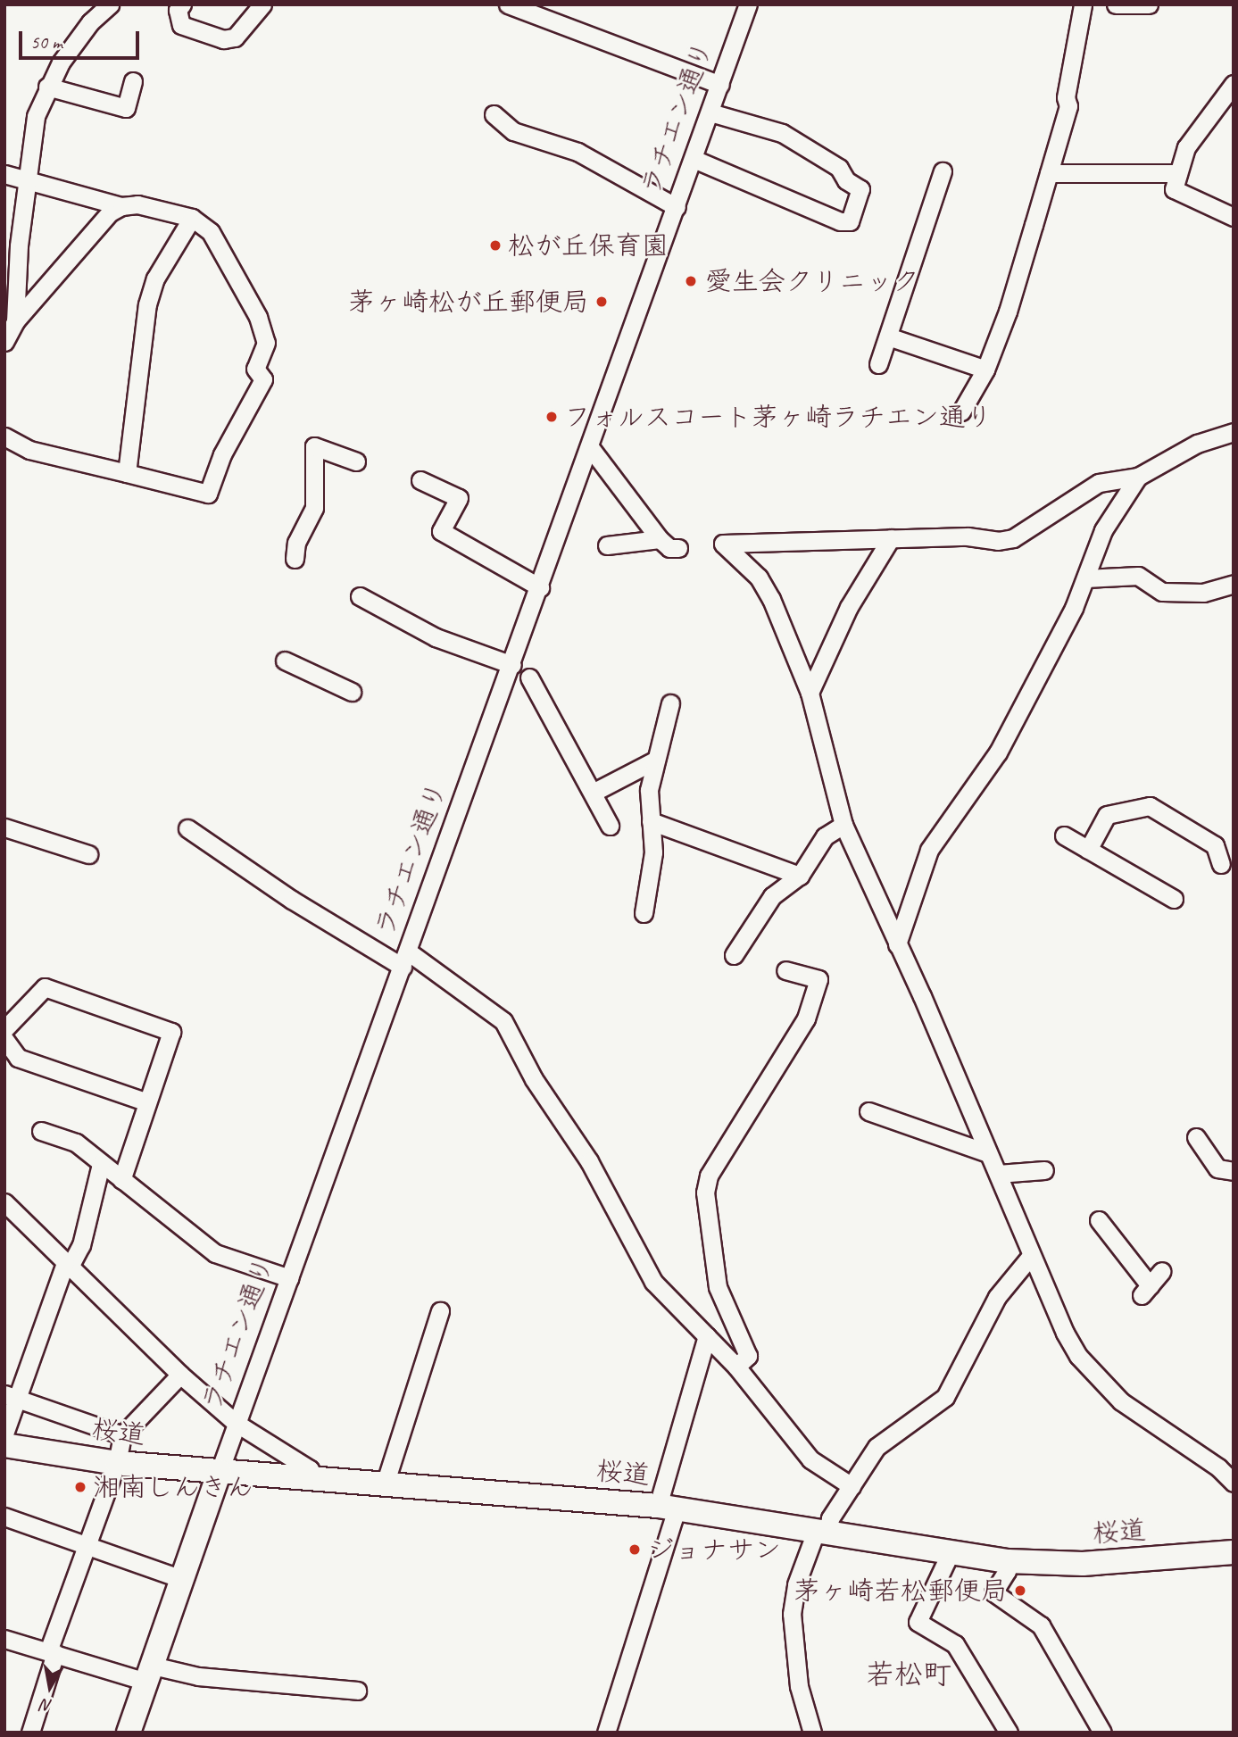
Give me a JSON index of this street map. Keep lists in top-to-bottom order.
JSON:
{
  "streets": {
    "street": ["ラチエン通り", "桜道"]
  },
  "crossings": [
    ["ラチエン通り", "桜道"]
  ],
  "districts": ["若松町"],
  "places": [
    "松が丘保育園",
    "愛生会クリニック",
    "茅ヶ崎松が丘郵便局",
    "フォルスコート茅ヶ崎ラチエン通り",
    "湘南しんきん",
    "ジョナサン",
    "茅ヶ崎若松郵便局"
  ],
  "scale_bar": "50 m",
  "north": "bottom"
}
